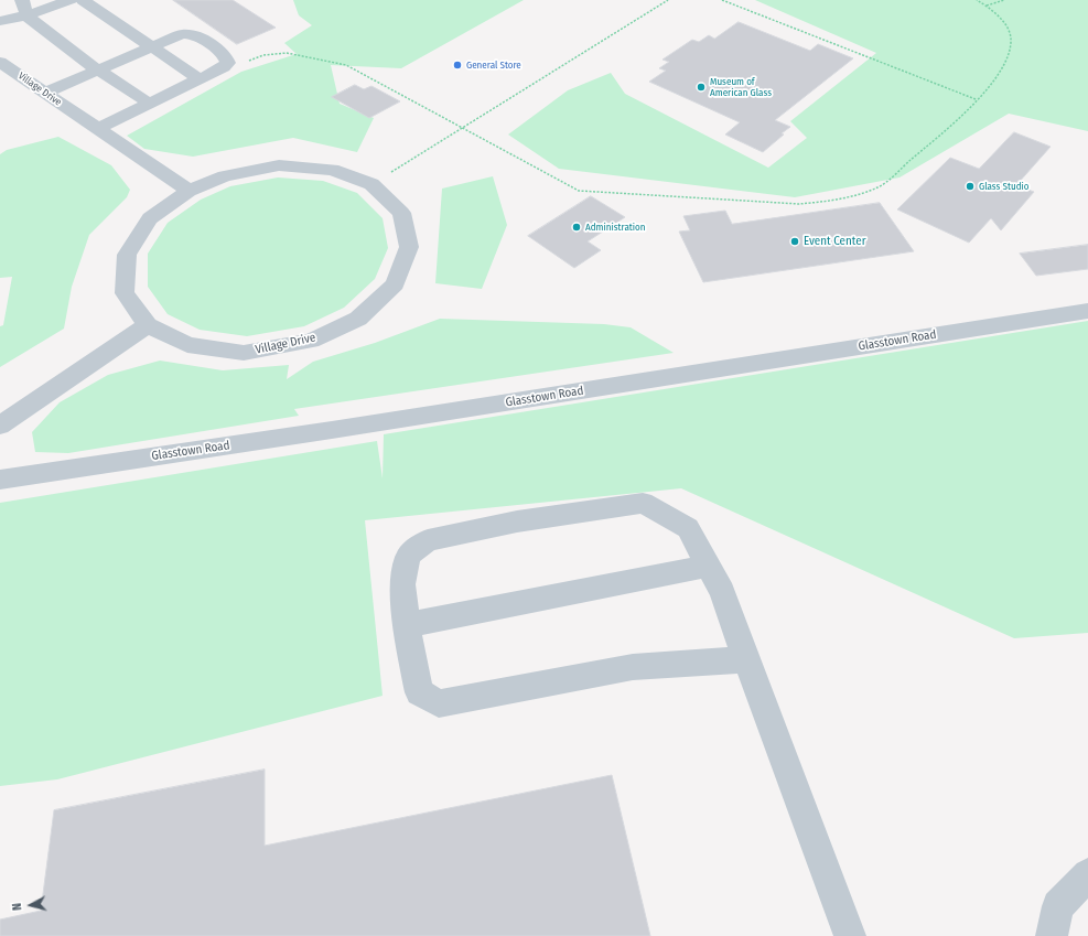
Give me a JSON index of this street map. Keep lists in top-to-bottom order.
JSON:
{
  "streets": {
    "street": ["Village Drive", "Glasstown Road"]
  },
  "places": [
    "General Store",
    "Museum of American Glass",
    "Glass Studio",
    "Administration",
    "Event Center"
  ],
  "north": "left"
}
